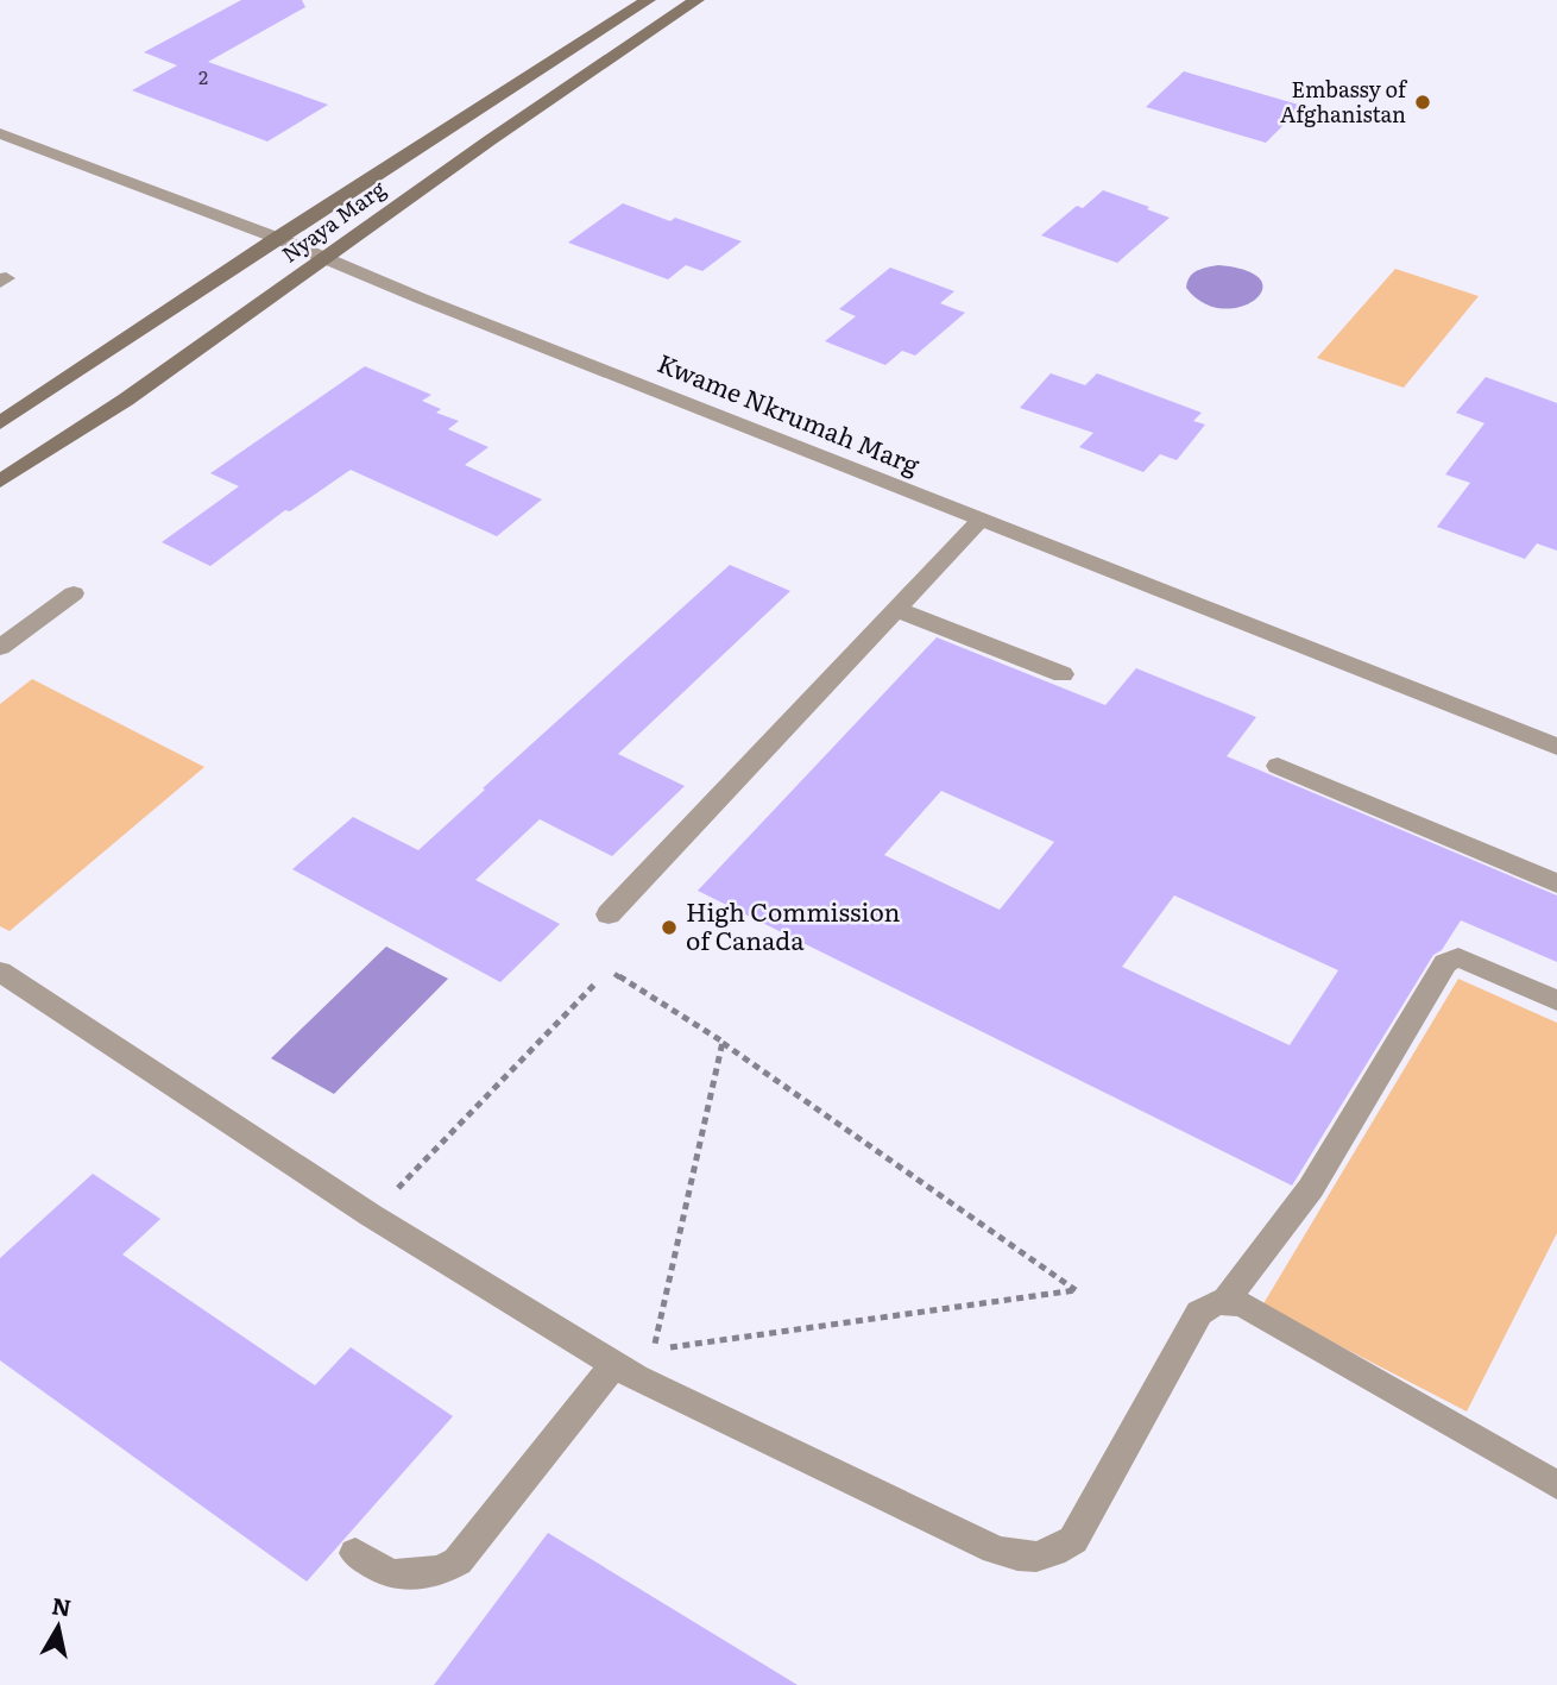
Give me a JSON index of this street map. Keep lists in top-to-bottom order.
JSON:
{
  "streets": {
    "street": ["Nyaya Marg", "Kwame Nkrumah Marg"]
  },
  "crossings": [
    ["Nyaya Marg", "Kwame Nkrumah Marg"]
  ],
  "places": ["Embassy of Afghanistan", "High Commission of Canada"],
  "house_numbers": ["2"],
  "north": "top"
}
